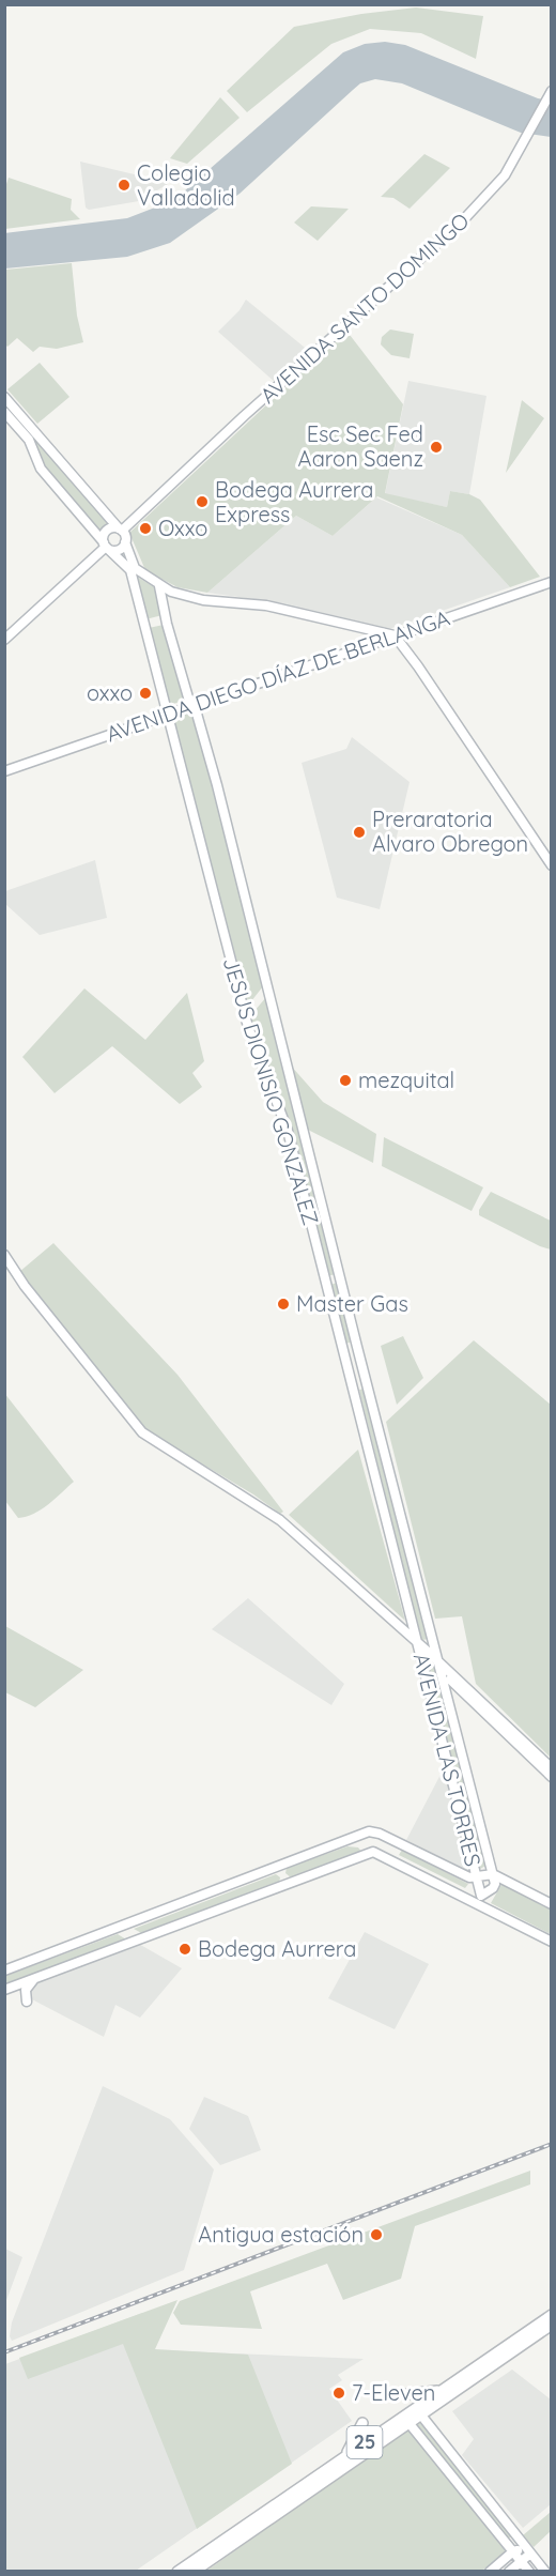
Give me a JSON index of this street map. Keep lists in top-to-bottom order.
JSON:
{
  "streets": {
    "main road": ["25"],
    "street": [
      "AVENIDA SANTO DOMINGO",
      "AVENIDA DIEGO DÍAZ DE BERLANGA",
      "JESUS DIONISIO GONZALEZ",
      "AVENIDA LAS TORRES"
    ]
  },
  "crossings": [
    ["AVENIDA SANTO DOMINGO", "JESUS DIONISIO GONZALEZ"],
    ["AVENIDA DIEGO DÍAZ DE BERLANGA", "JESUS DIONISIO GONZALEZ"],
    ["JESUS DIONISIO GONZALEZ", "AVENIDA LAS TORRES"]
  ],
  "places": [
    "Colegio Valladolid",
    "Esc Sec Fed Aaron Saenz",
    "Bodega Aurrera Express",
    "Oxxo",
    "oxxo",
    "Preraratoria Alvaro Obregon",
    "mezquital",
    "Master Gas",
    "Bodega Aurrera",
    "Antigua estación",
    "7-Eleven"
  ]
}
